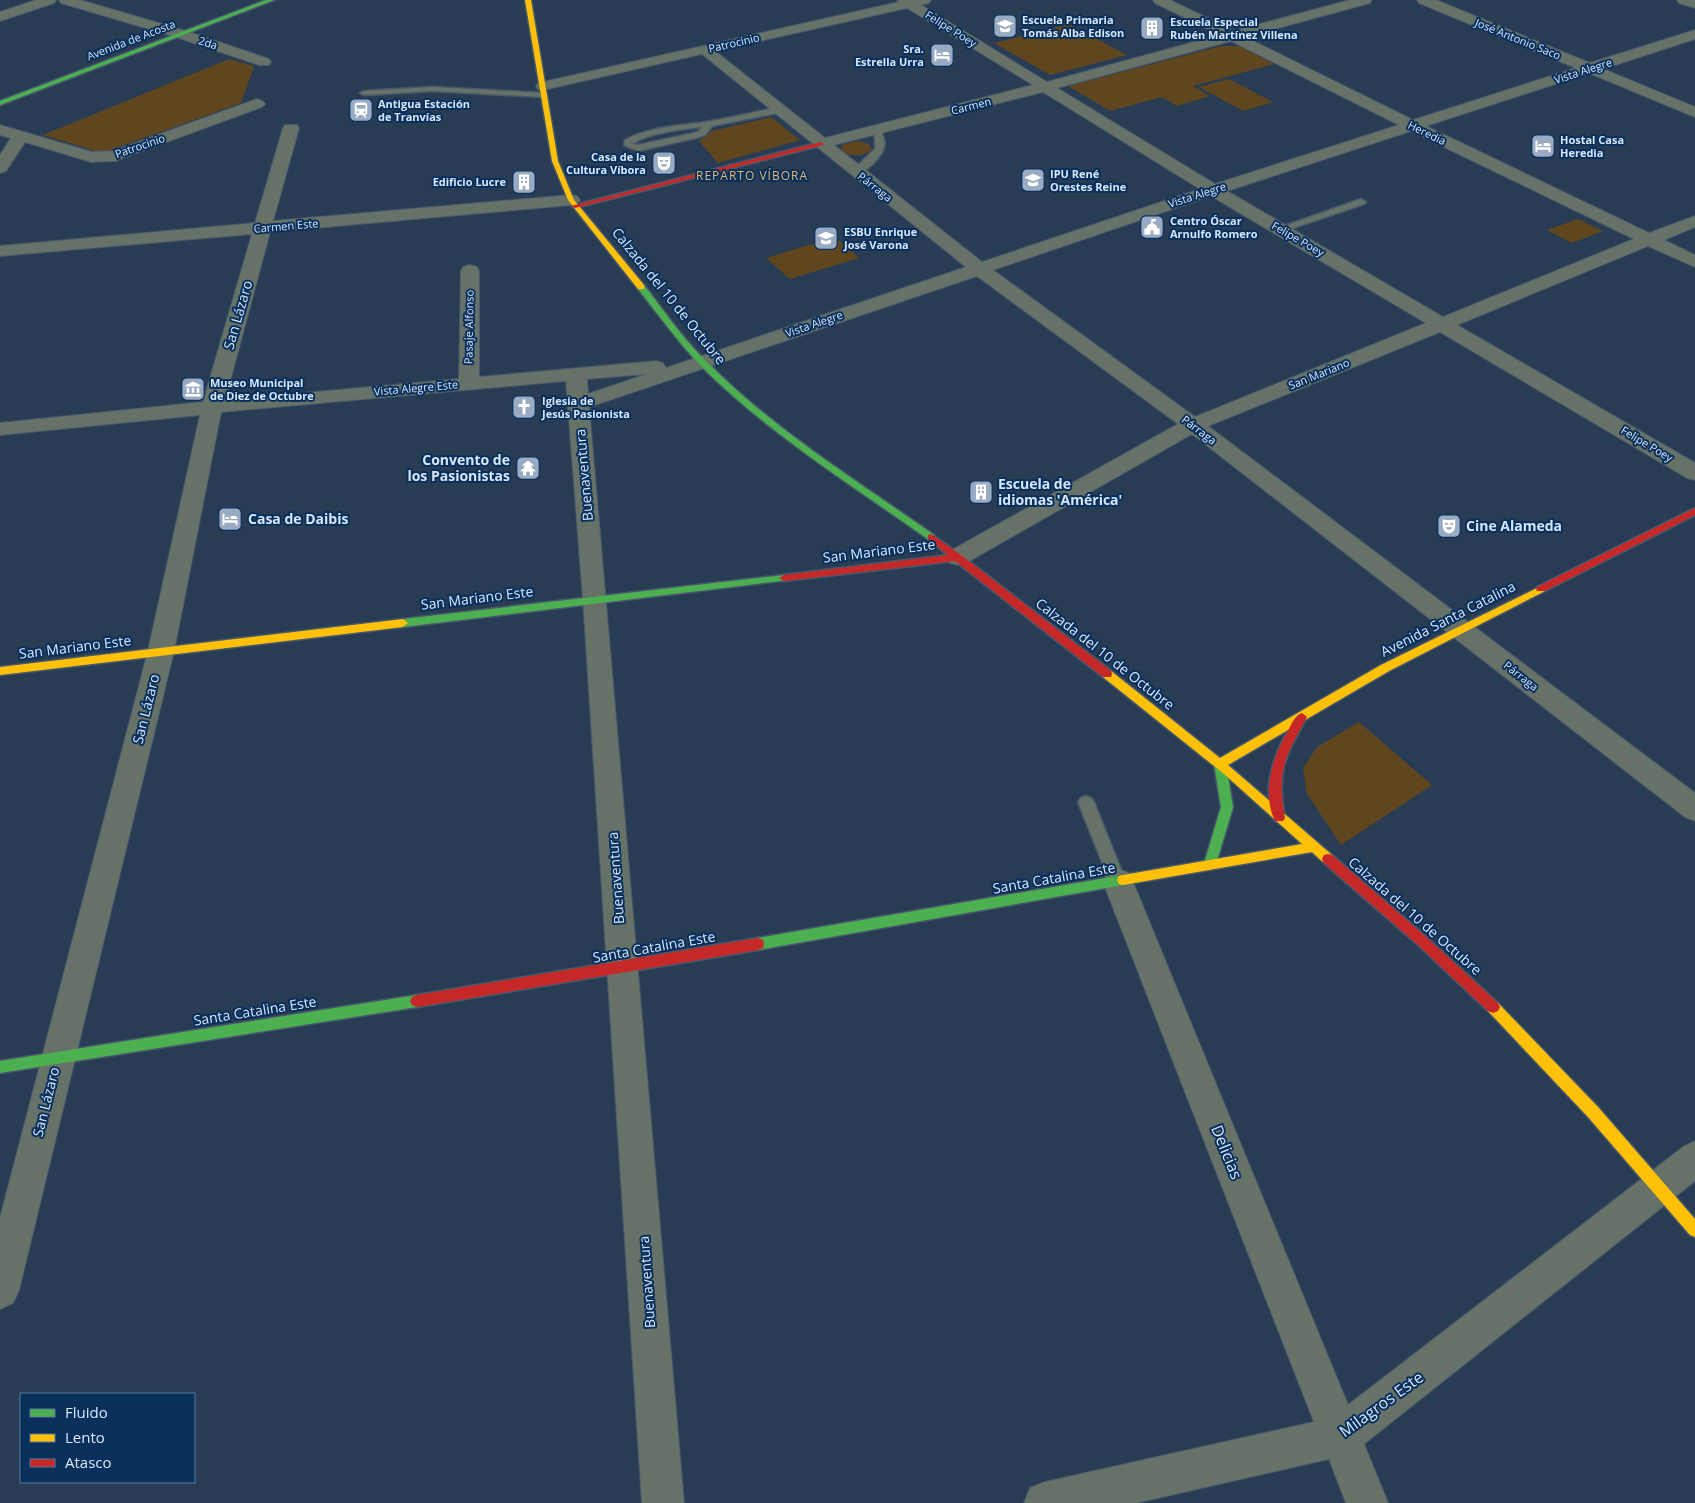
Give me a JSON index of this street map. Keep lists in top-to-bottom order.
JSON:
{
  "streets": {
    "main road": [
      "Avenida de Acosta",
      "Carmen",
      "Calzada del 10 de Octubre",
      "San Mariano Este",
      "Avenida Santa Catalina",
      "Santa Catalina Este"
    ],
    "street": [
      "Felipe Poey",
      "José Antonio Saco",
      "2da",
      "Patrocinio",
      "Vista Alegre",
      "Heredia",
      "Párraga",
      "Carmen Este",
      "San Lázaro",
      "Pasaje Alfonso",
      "San Mariano",
      "Vista Alegre Este",
      "Buenaventura",
      "Delicias",
      "Milagros Este"
    ]
  },
  "crossings": [
    ["Felipe Poey", "Patrocinio"],
    ["Felipe Poey", "Vista Alegre"],
    ["Felipe Poey", "Carmen"],
    ["Felipe Poey", "San Mariano"],
    ["José Antonio Saco", "Vista Alegre"],
    ["Avenida de Acosta", "2da"],
    ["Patrocinio", "Párraga"],
    ["Patrocinio", "Calzada del 10 de Octubre"],
    ["Vista Alegre", "Heredia"],
    ["Vista Alegre", "Párraga"],
    ["Vista Alegre", "Calzada del 10 de Octubre"],
    ["Vista Alegre", "Vista Alegre Este"],
    ["Carmen", "Heredia"],
    ["Carmen", "Párraga"],
    ["Carmen", "Carmen Este"],
    ["Carmen", "Calzada del 10 de Octubre"],
    ["Heredia", "San Mariano"],
    ["Párraga", "San Mariano"],
    ["Párraga", "Avenida Santa Catalina"],
    ["Carmen Este", "Calzada del 10 de Octubre"],
    ["Carmen Este", "San Lázaro"],
    ["Calzada del 10 de Octubre", "San Mariano"],
    ["Calzada del 10 de Octubre", "Vista Alegre Este"],
    ["Calzada del 10 de Octubre", "San Mariano Este"],
    ["Calzada del 10 de Octubre", "Avenida Santa Catalina"],
    ["Calzada del 10 de Octubre", "Santa Catalina Este"],
    ["Calzada del 10 de Octubre", "Milagros Este"],
    ["San Lázaro", "Vista Alegre Este"],
    ["San Lázaro", "San Mariano Este"],
    ["San Lázaro", "Santa Catalina Este"],
    ["Pasaje Alfonso", "Vista Alegre Este"],
    ["San Mariano", "San Mariano Este"],
    ["Vista Alegre Este", "Buenaventura"],
    ["Buenaventura", "San Mariano Este"],
    ["Buenaventura", "Santa Catalina Este"],
    ["Santa Catalina Este", "Delicias"],
    ["Delicias", "Milagros Este"]
  ],
  "districts": ["REPARTO VÍBORA"],
  "places": {
    "school or university": ["Escuela Primaria Tomás Alba Edison", "IPU René Orestes Reine", "ESBU Enrique José Varona"],
    "building": ["Escuela Especial Rubén Martínez Villena", "Edificio Lucre", "Escuela de idiomas 'América'"],
    "hotel": ["Sra. Estrella Urra", "Hostal Casa Heredia", "Casa de Daibis"],
    "station": ["Antigua Estación de Tranvías"],
    "theatre": ["Casa de la Cultura Víbora", "Cine Alameda"],
    "public building": ["Centro Óscar Arnulfo Romero"],
    "museum": ["Museo Municipal de Diez de Octubre"],
    "church": ["Iglesia de Jesús Pasionista"],
    "temple": ["Convento de los Pasionistas"]
  },
  "legend": ["Fluido", "Lento", "Atasco"]
}
